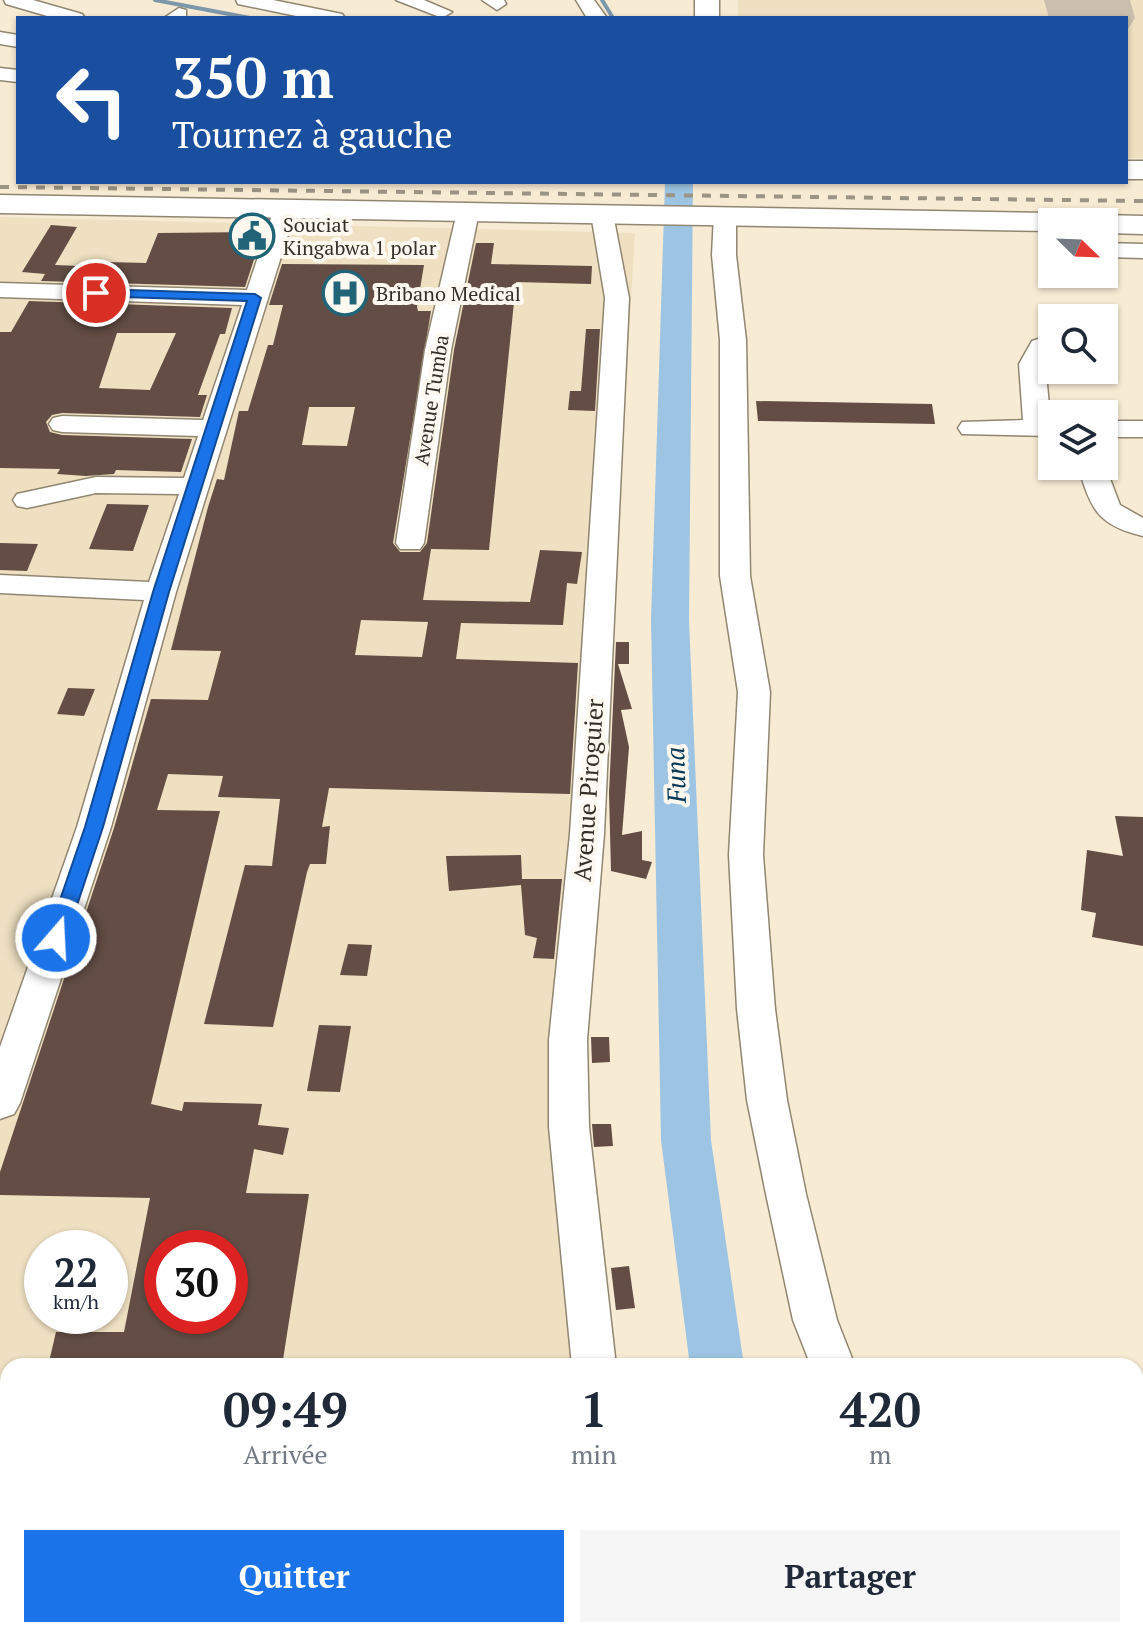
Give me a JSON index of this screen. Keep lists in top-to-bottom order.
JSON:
{
  "streets": {
    "street": ["Avenue Tumba", "Avenue Piroguier"]
  },
  "water": ["Funa"],
  "places": {
    "public building": ["Souciat Kingabwa 1 polar"],
    "hospital": ["Bribano Medical"]
  },
  "north": "bottom right",
  "page": {
    "turn": ["350 m", "Tournez à gauche"],
    "speed": "22 km/h",
    "limit": "30",
    "eta": [
      "09:49",
      "Arrivée",
      "1",
      "min",
      "420",
      "m"
    ],
    "buttons": ["Quitter", "Partager"]
  }
}
